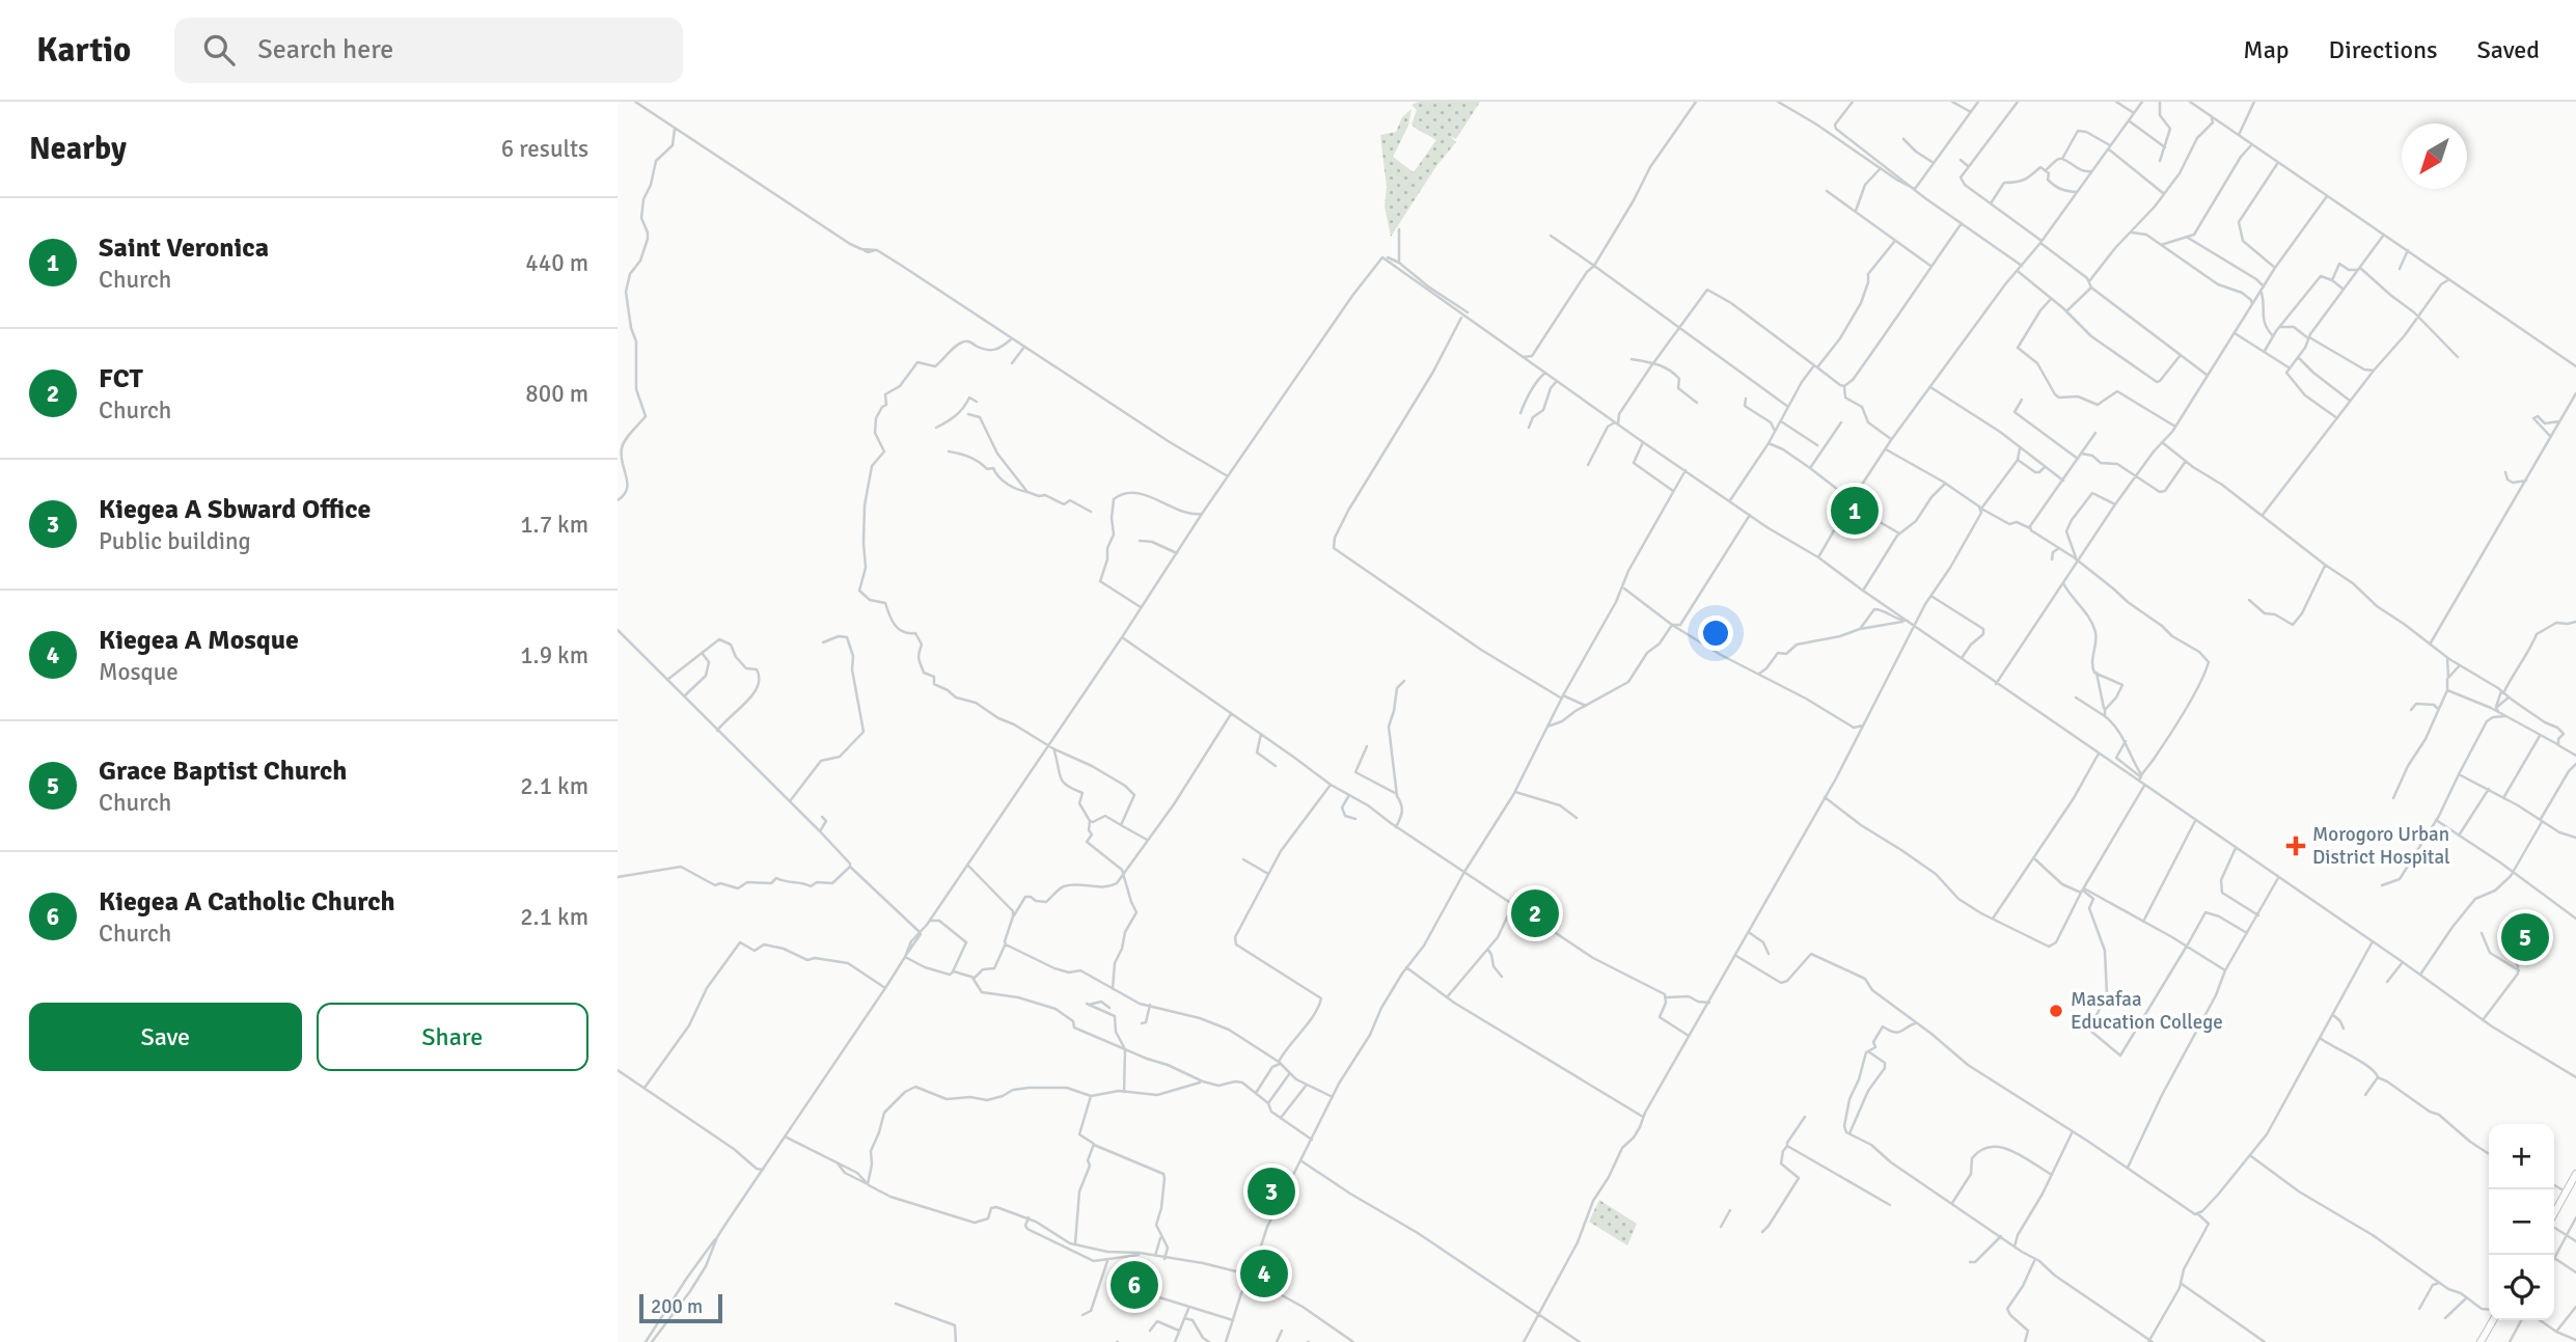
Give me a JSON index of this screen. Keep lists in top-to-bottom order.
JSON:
{
  "places": {
    "health": ["Morogoro Urban District Hospital"],
    "other": ["Masafaa Education College"]
  },
  "scale_bar": "200 m",
  "north": "bottom left",
  "page": {
    "header": "Kartio",
    "search": "Search here",
    "nav": ["Map", "Directions", "Saved"],
    "heading": ["Nearby", "6 results"],
    "list": [
      {
        "mark": "1",
        "name": "Saint Veronica",
        "note": "Church",
        "value": "440 m"
      },
      {
        "mark": "2",
        "name": "FCT",
        "note": "Church",
        "value": "800 m"
      },
      {
        "mark": "3",
        "name": "Kiegea A Sbward Office",
        "note": "Public building",
        "value": "1.7 km"
      },
      {
        "mark": "4",
        "name": "Kiegea A Mosque",
        "note": "Mosque",
        "value": "1.9 km"
      },
      {
        "mark": "5",
        "name": "Grace Baptist Church",
        "note": "Church",
        "value": "2.1 km"
      },
      {
        "mark": "6",
        "name": "Kiegea A Catholic Church",
        "note": "Church",
        "value": "2.1 km"
      }
    ],
    "pins": [
      "1",
      "2",
      "5",
      "3",
      "4",
      "6"
    ],
    "buttons": ["Save", "Share"],
    "map_buttons": ["+", "−"],
    "scale": "200 m"
  }
}
